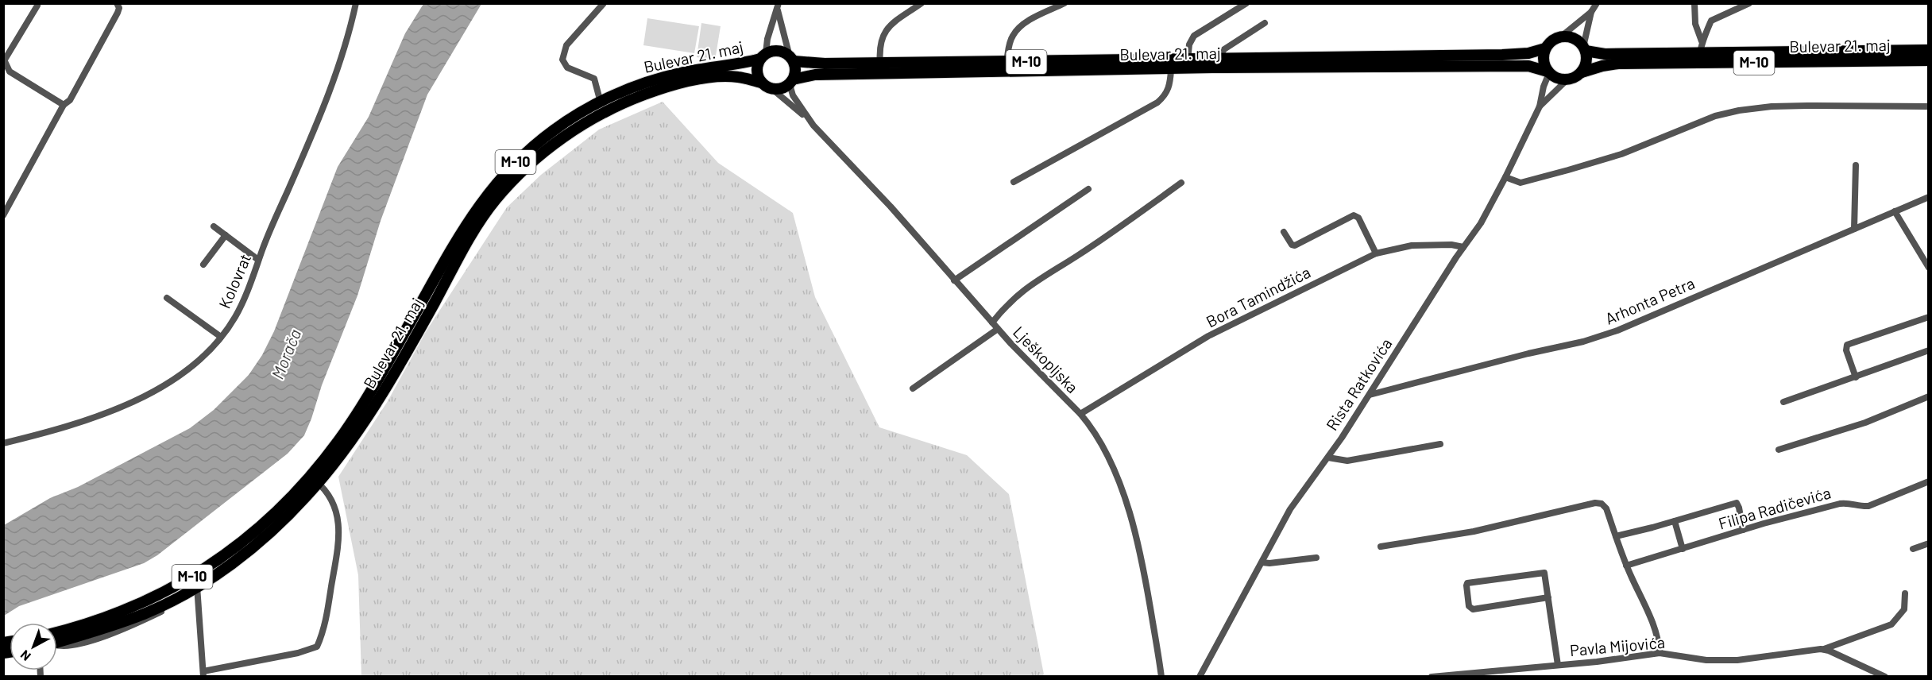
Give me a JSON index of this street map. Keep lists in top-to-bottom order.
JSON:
{
  "streets": {
    "main road": ["Bulevar 21. maj", "M-10"],
    "street": [
      "Kolovrat",
      "Bora Tamindžića",
      "Arhonta Petra",
      "Lješkopljska",
      "Rista Ratkovića",
      "Filipa Radičevića",
      "Pavla Mijovića"
    ]
  },
  "crossings": [
    ["Bulevar 21. maj", "Lješkopljska"],
    ["Bulevar 21. maj", "Rista Ratkovića"],
    ["Bora Tamindžića", "Lješkopljska"],
    ["Bora Tamindžića", "Rista Ratkovića"],
    ["Arhonta Petra", "Rista Ratkovića"]
  ],
  "water": ["Morača"],
  "north": "bottom left"
}
